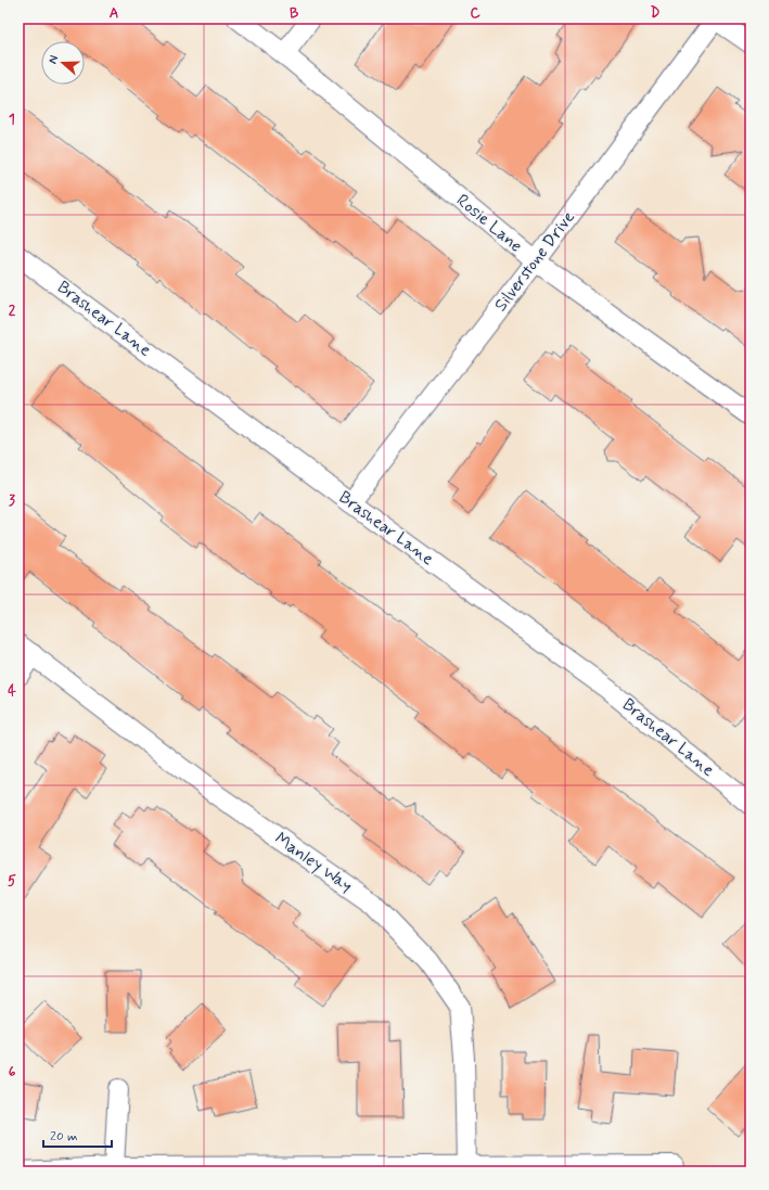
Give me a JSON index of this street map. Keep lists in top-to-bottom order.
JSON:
{
  "streets": {
    "street": [
      "Rosie Lane",
      "Silverstone Drive",
      "Brashear Lane",
      "Manley Way"
    ]
  },
  "crossings": [
    ["Rosie Lane", "Silverstone Drive"],
    ["Silverstone Drive", "Brashear Lane"]
  ],
  "scale_bar": "20 m",
  "north": "left",
  "grid": {
    "columns": [
      "A",
      "B",
      "C",
      "D"
    ],
    "rows": [
      "1",
      "2",
      "3",
      "4",
      "5",
      "6"
    ]
  }
}
